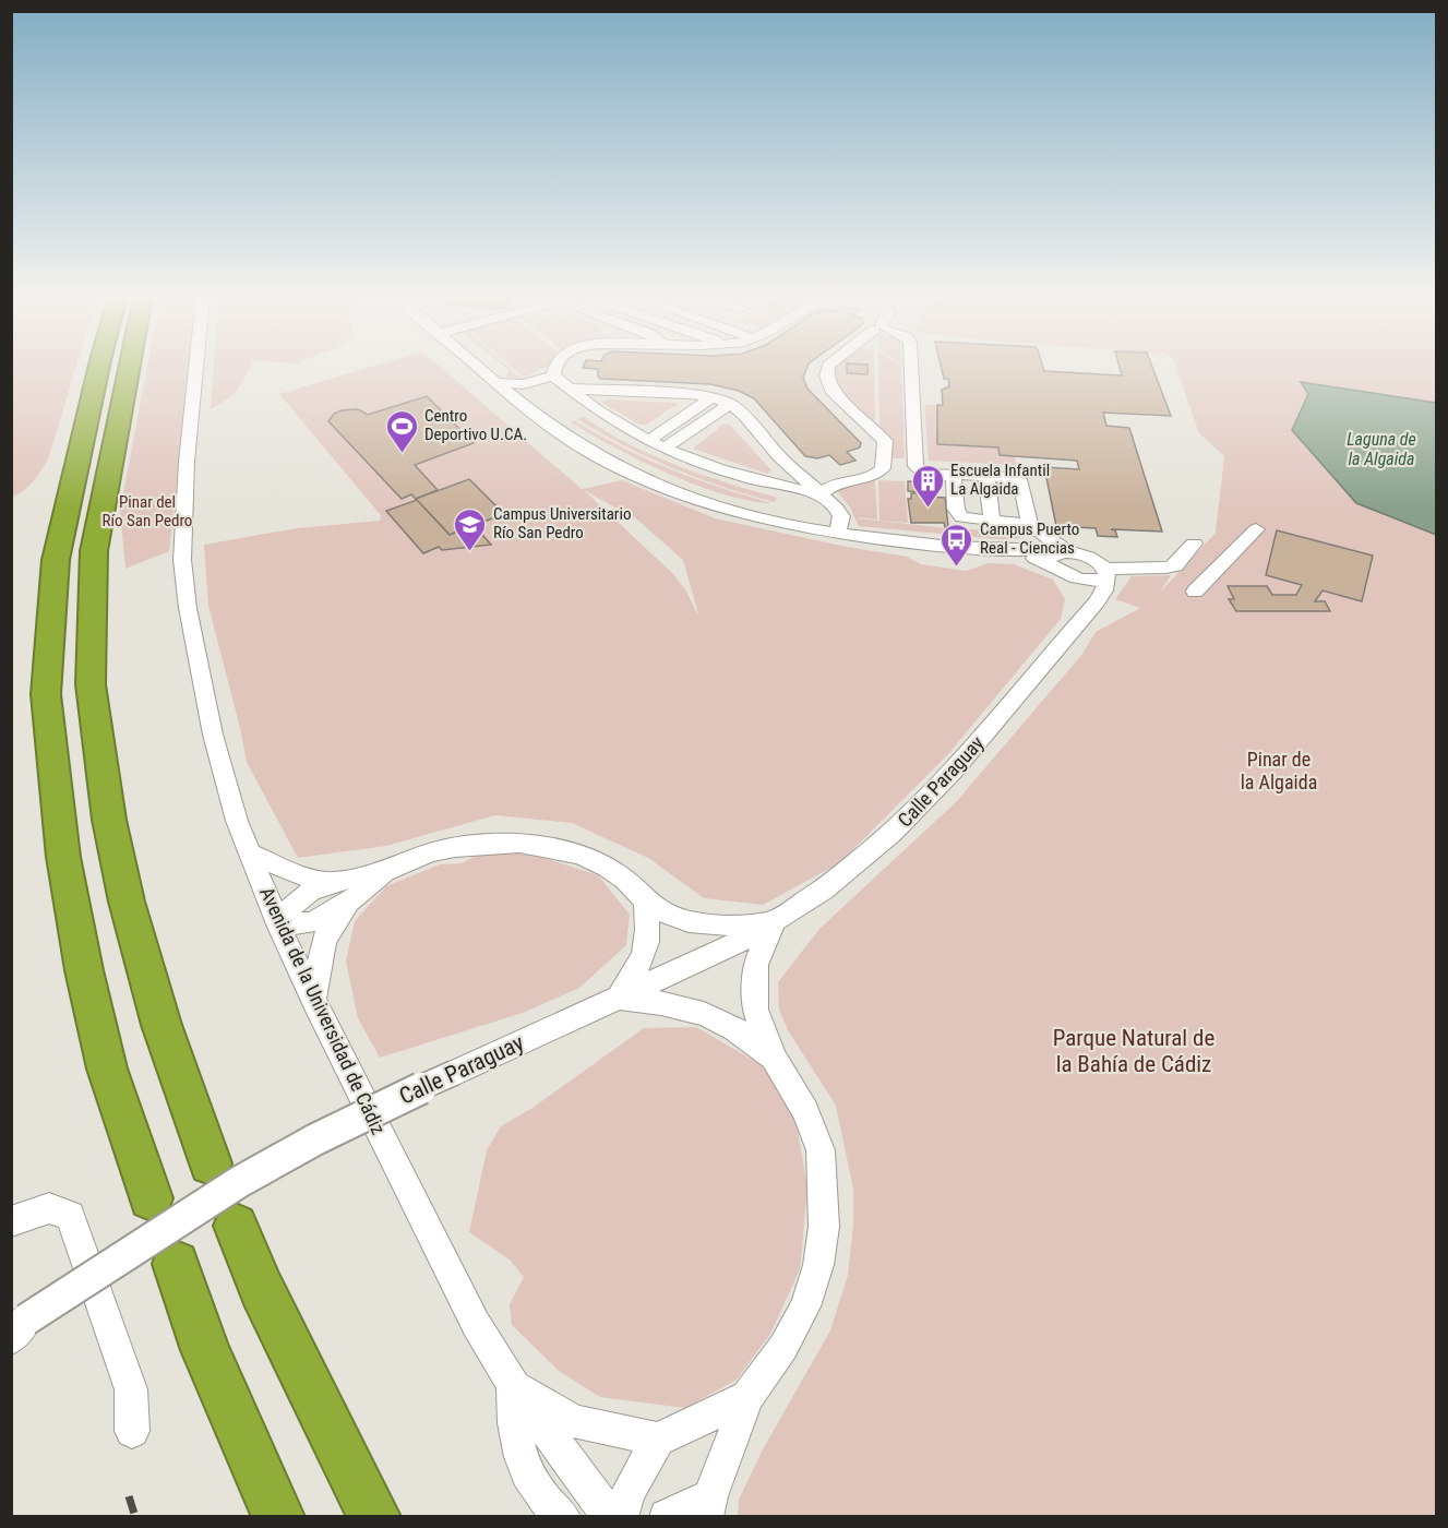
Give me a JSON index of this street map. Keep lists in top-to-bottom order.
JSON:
{
  "streets": {
    "street": ["Calle Paraguay", "Avenida de la Universidad de Cádiz"]
  },
  "water": ["Laguna de la Algaida"],
  "parks": ["Pinar del Río San Pedro", "Pinar de la Algaida", "Parque Natural de la Bahía de Cádiz"],
  "places": {
    "sports": ["Centro Deportivo U.CA."],
    "building": ["Escuela Infantil La Algaida"],
    "school or university": ["Campus Universitario Río San Pedro"],
    "bus stop": ["Campus Puerto Real - Ciencias"]
  }
}
